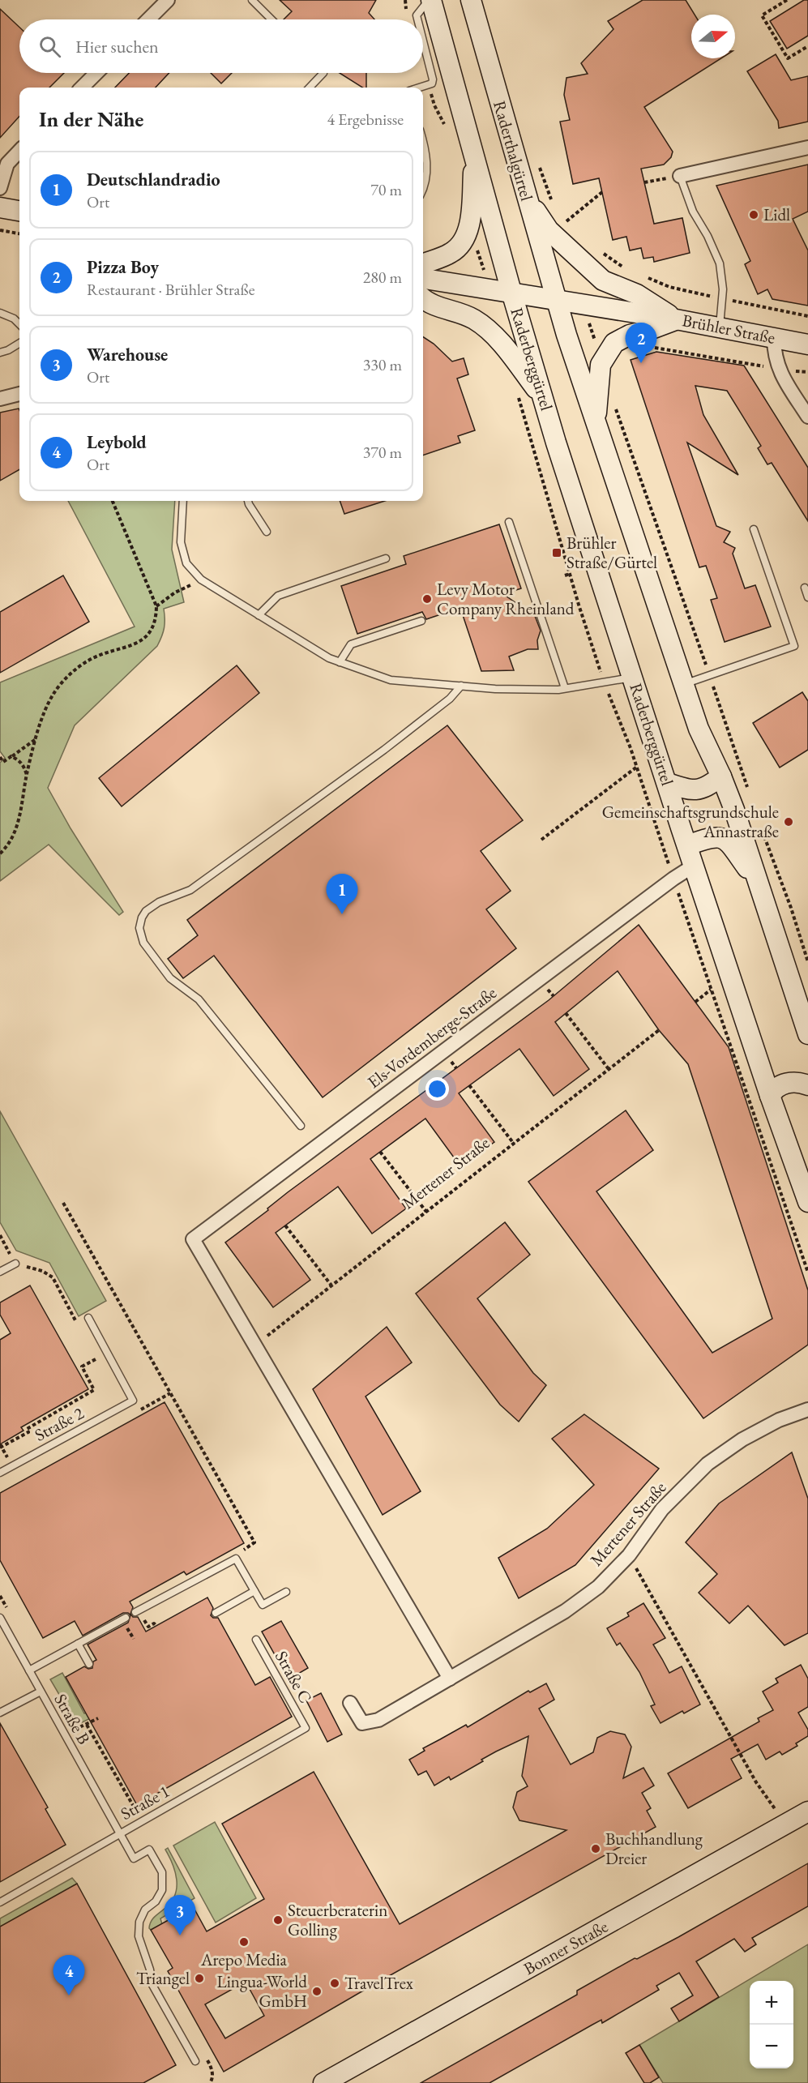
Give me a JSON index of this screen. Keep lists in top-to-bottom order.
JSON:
{
  "streets": {
    "main road": [
      "Raderthalgürtel",
      "Brühler Straße",
      "Raderberggürtel",
      "Bonner Straße"
    ],
    "street": ["Els-Vordemberge-Straße", "Mertener Straße"],
    "lane": [
      "Straße 2",
      "Straße C",
      "Straße B",
      "Straße 1"
    ]
  },
  "crossings": [
    ["Raderthalgürtel", "Brühler Straße"],
    ["Brühler Straße", "Raderberggürtel"],
    ["Raderberggürtel", "Els-Vordemberge-Straße"],
    ["Els-Vordemberge-Straße", "Mertener Straße"],
    ["Straße C", "Straße 1"],
    ["Straße B", "Straße 1"]
  ],
  "places": {
    "other": [
      "Lidl",
      "Levy Motor Company Rheinland",
      "Gemeinschaftsgrundschule Annastraße",
      "Buchhandlung Dreier",
      "Steuerberaterin Golling",
      "Arepo Media",
      "Triangel",
      "TravelTrex",
      "Lingua-World GmbH"
    ],
    "transit": ["Brühler Straße/Gürtel"]
  },
  "north": "right",
  "page": {
    "search": "Hier suchen",
    "heading": ["In der Nähe", "4 Ergebnisse"],
    "list": [
      {
        "mark": "1",
        "name": "Deutschlandradio",
        "note": "Ort",
        "value": "70 m"
      },
      {
        "mark": "2",
        "name": "Pizza Boy",
        "note": "Restaurant · Brühler Straße",
        "value": "280 m"
      },
      {
        "mark": "3",
        "name": "Warehouse",
        "note": "Ort",
        "value": "330 m"
      },
      {
        "mark": "4",
        "name": "Leybold",
        "note": "Ort",
        "value": "370 m"
      }
    ],
    "pins": [
      "2",
      "1",
      "3",
      "4"
    ],
    "map_buttons": ["+", "−"]
  }
}
